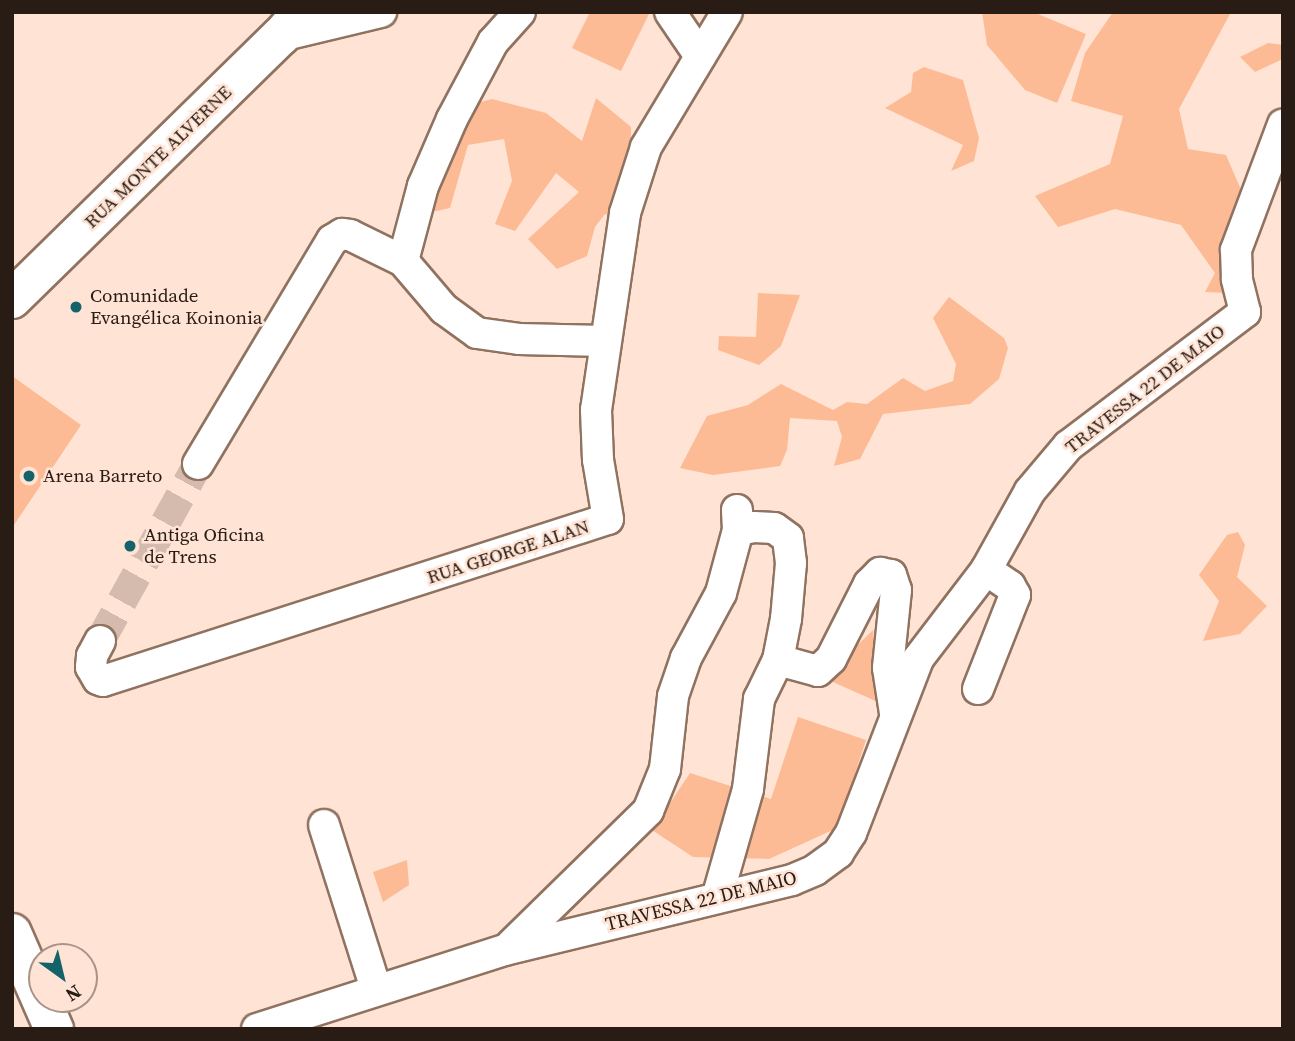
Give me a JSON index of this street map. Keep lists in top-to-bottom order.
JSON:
{
  "streets": {
    "street": ["RUA MONTE ALVERNE", "TRAVESSA 22 DE MAIO", "RUA GEORGE ALAN"]
  },
  "places": ["Comunidade Evangélica Koinonia", "Arena Barreto", "Antiga Oficina de Trens"],
  "north": "bottom right"
}
